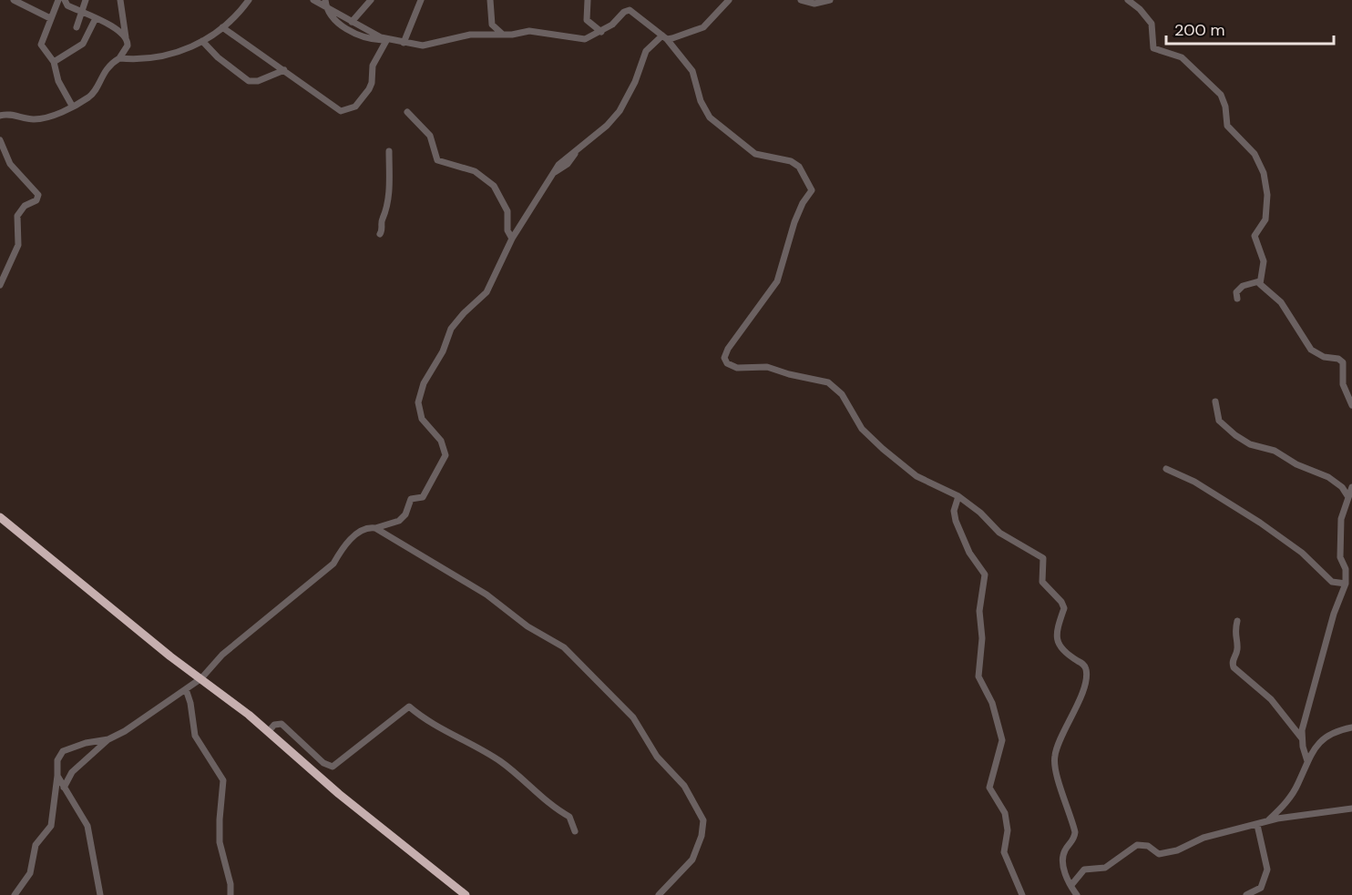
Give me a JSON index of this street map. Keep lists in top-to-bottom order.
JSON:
{
  "scale_bar": "200 m"
}
